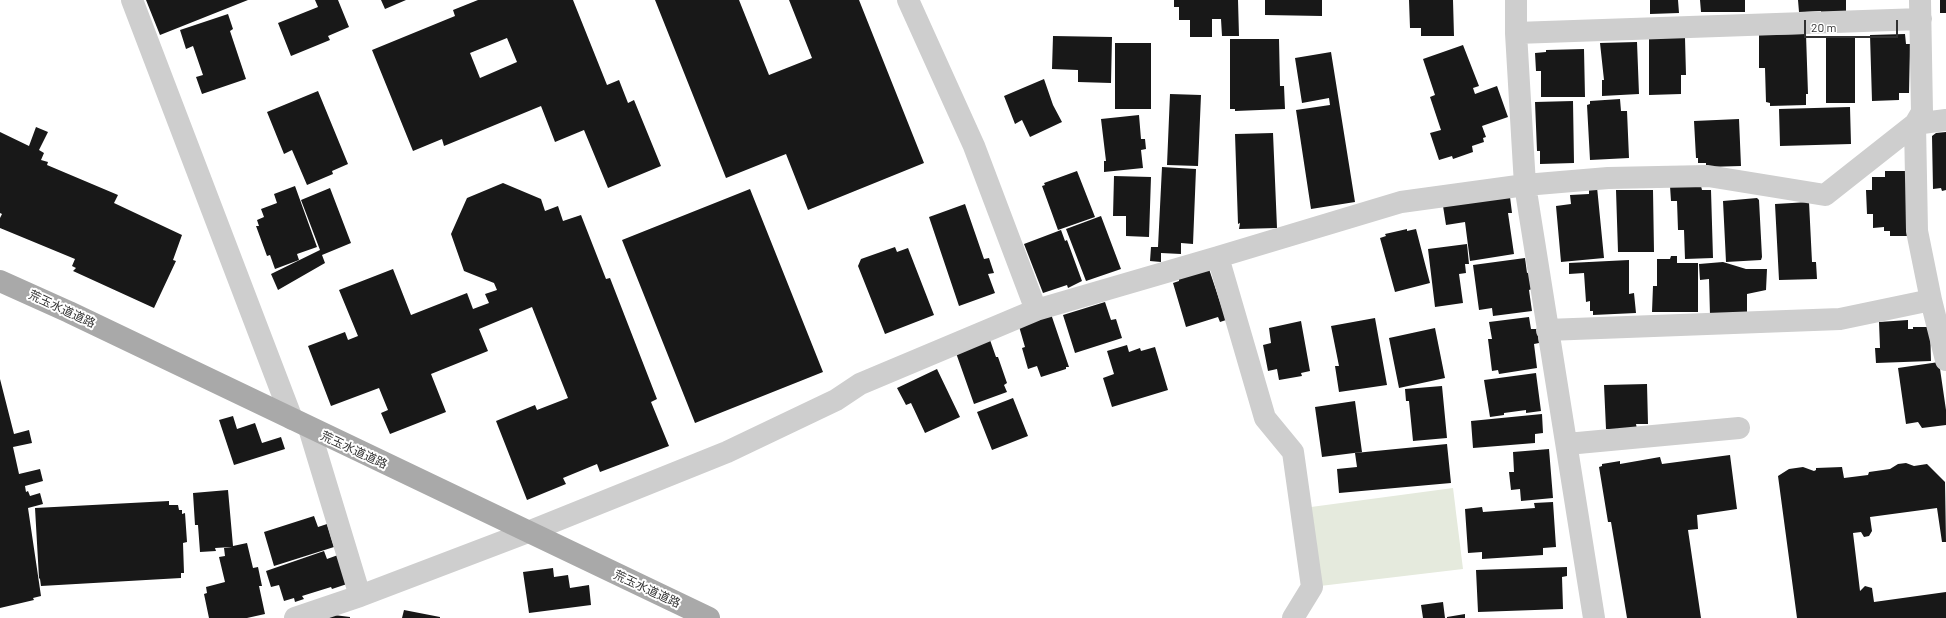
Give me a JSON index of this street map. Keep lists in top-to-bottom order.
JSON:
{
  "streets": {
    "main road": ["荒玉水道道路"]
  },
  "scale_bar": "20 m"
}
